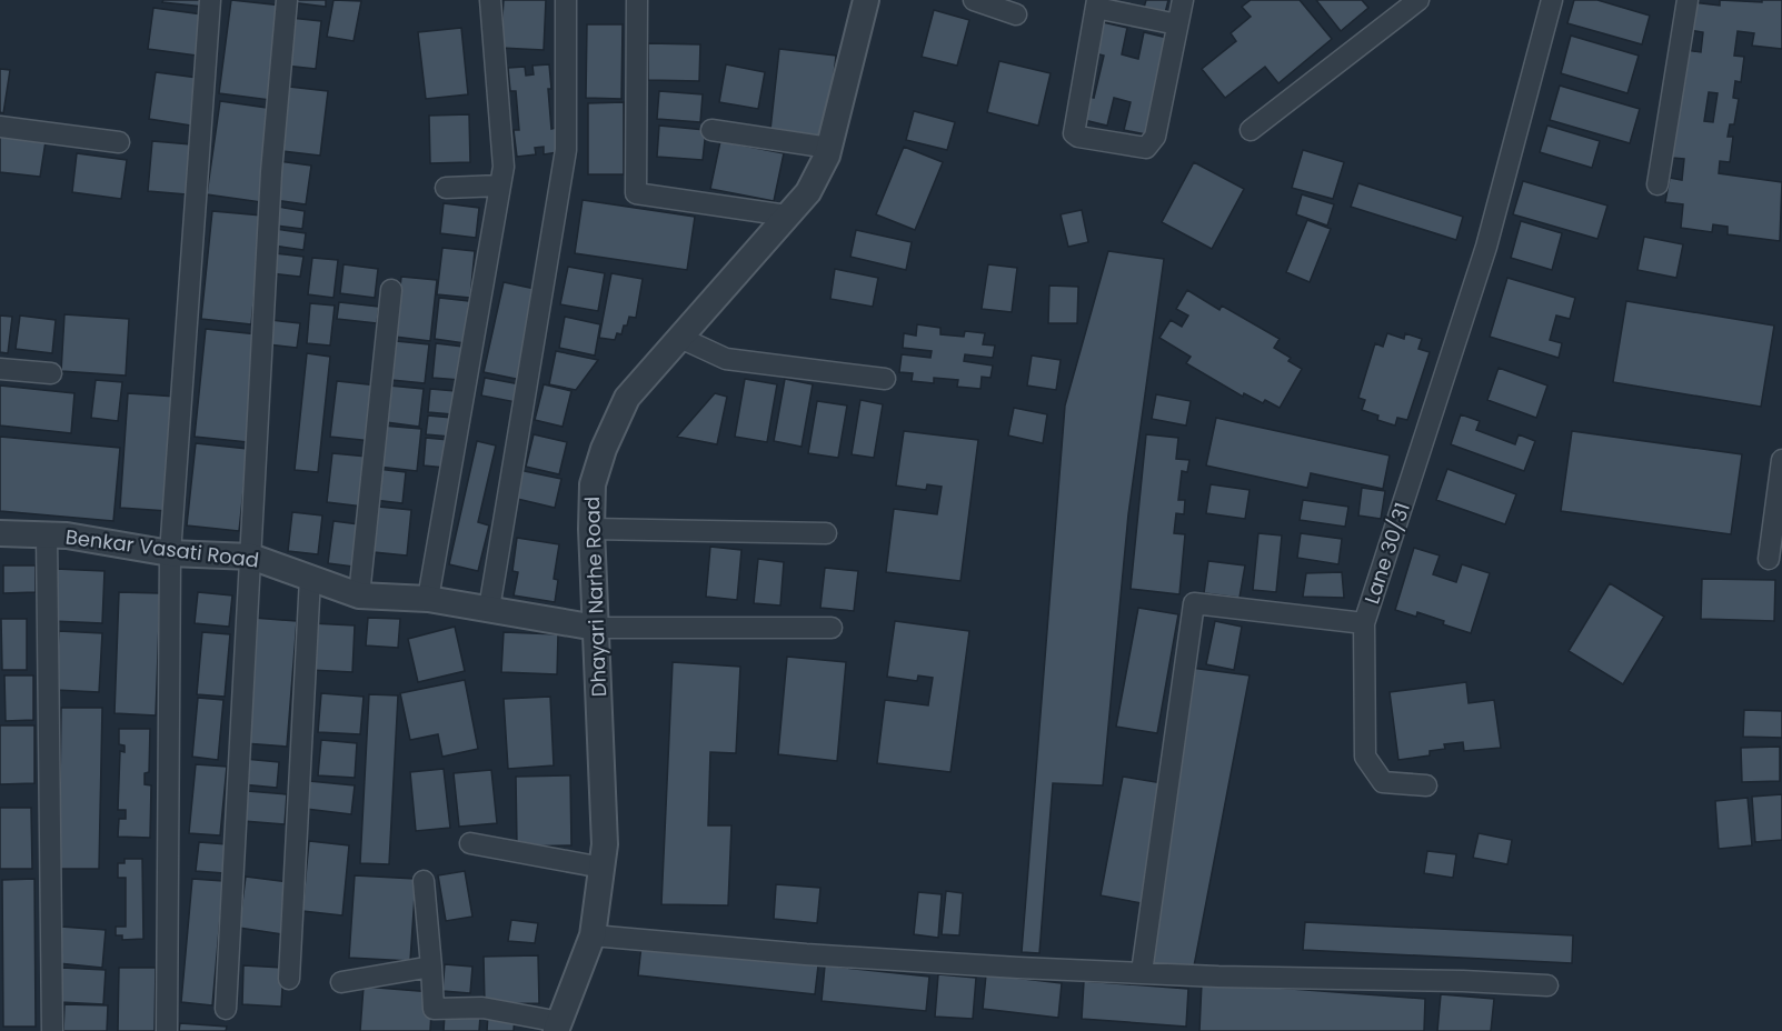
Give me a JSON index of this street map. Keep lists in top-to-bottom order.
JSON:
{
  "streets": {
    "street": ["Benkar Vasati Road", "Lane 30/31", "Dhayari Narhe Road"]
  },
  "crossings": [
    ["Benkar Vasati Road", "Dhayari Narhe Road"]
  ]
}
